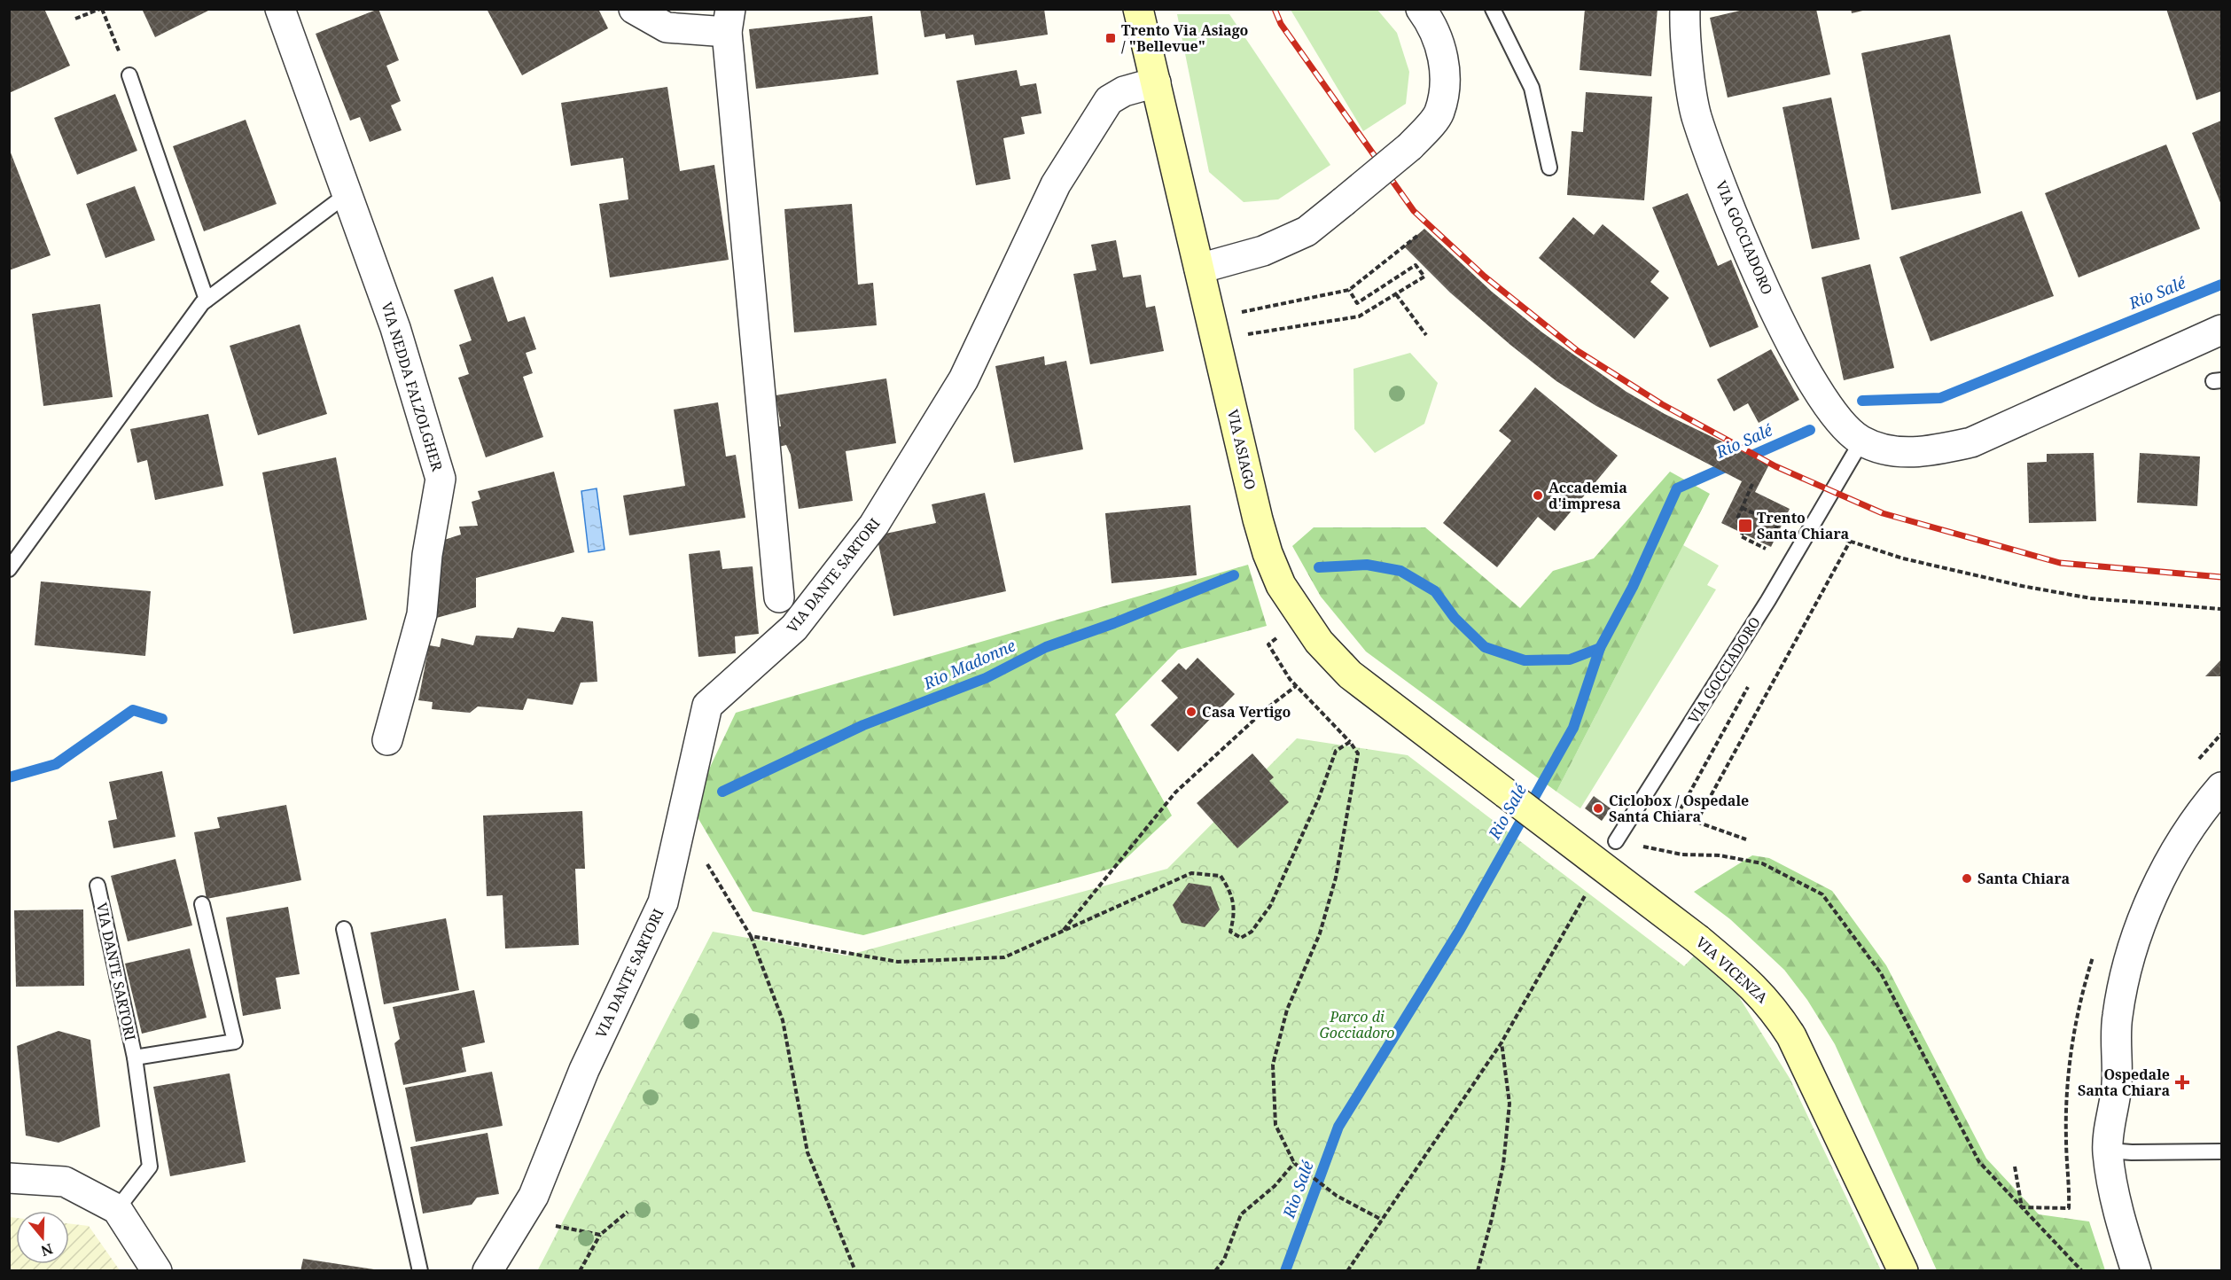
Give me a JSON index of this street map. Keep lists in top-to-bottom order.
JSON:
{
  "streets": {
    "main road": ["VIA ASIAGO", "VIA VICENZA"],
    "street": ["VIA GOCCIADORO", "VIA NEDDA FALZOLGHER", "VIA DANTE SARTORI"]
  },
  "crossings": [
    ["VIA ASIAGO", "VIA DANTE SARTORI"],
    ["VIA ASIAGO", "VIA VICENZA"]
  ],
  "water": ["Rio Salé", "Rio Madonne"],
  "parks": ["Parco di Gocciadoro"],
  "places": {
    "transit": ["Trento Via Asiago / \"Bellevue\"", "Trento Santa Chiara"],
    "other": [
      "Accademia d'impresa",
      "Casa Vertigo",
      "Ciclobox / Ospedale Santa Chiara",
      "Santa Chiara"
    ],
    "health": ["Ospedale Santa Chiara"]
  },
  "north": "bottom"
}
